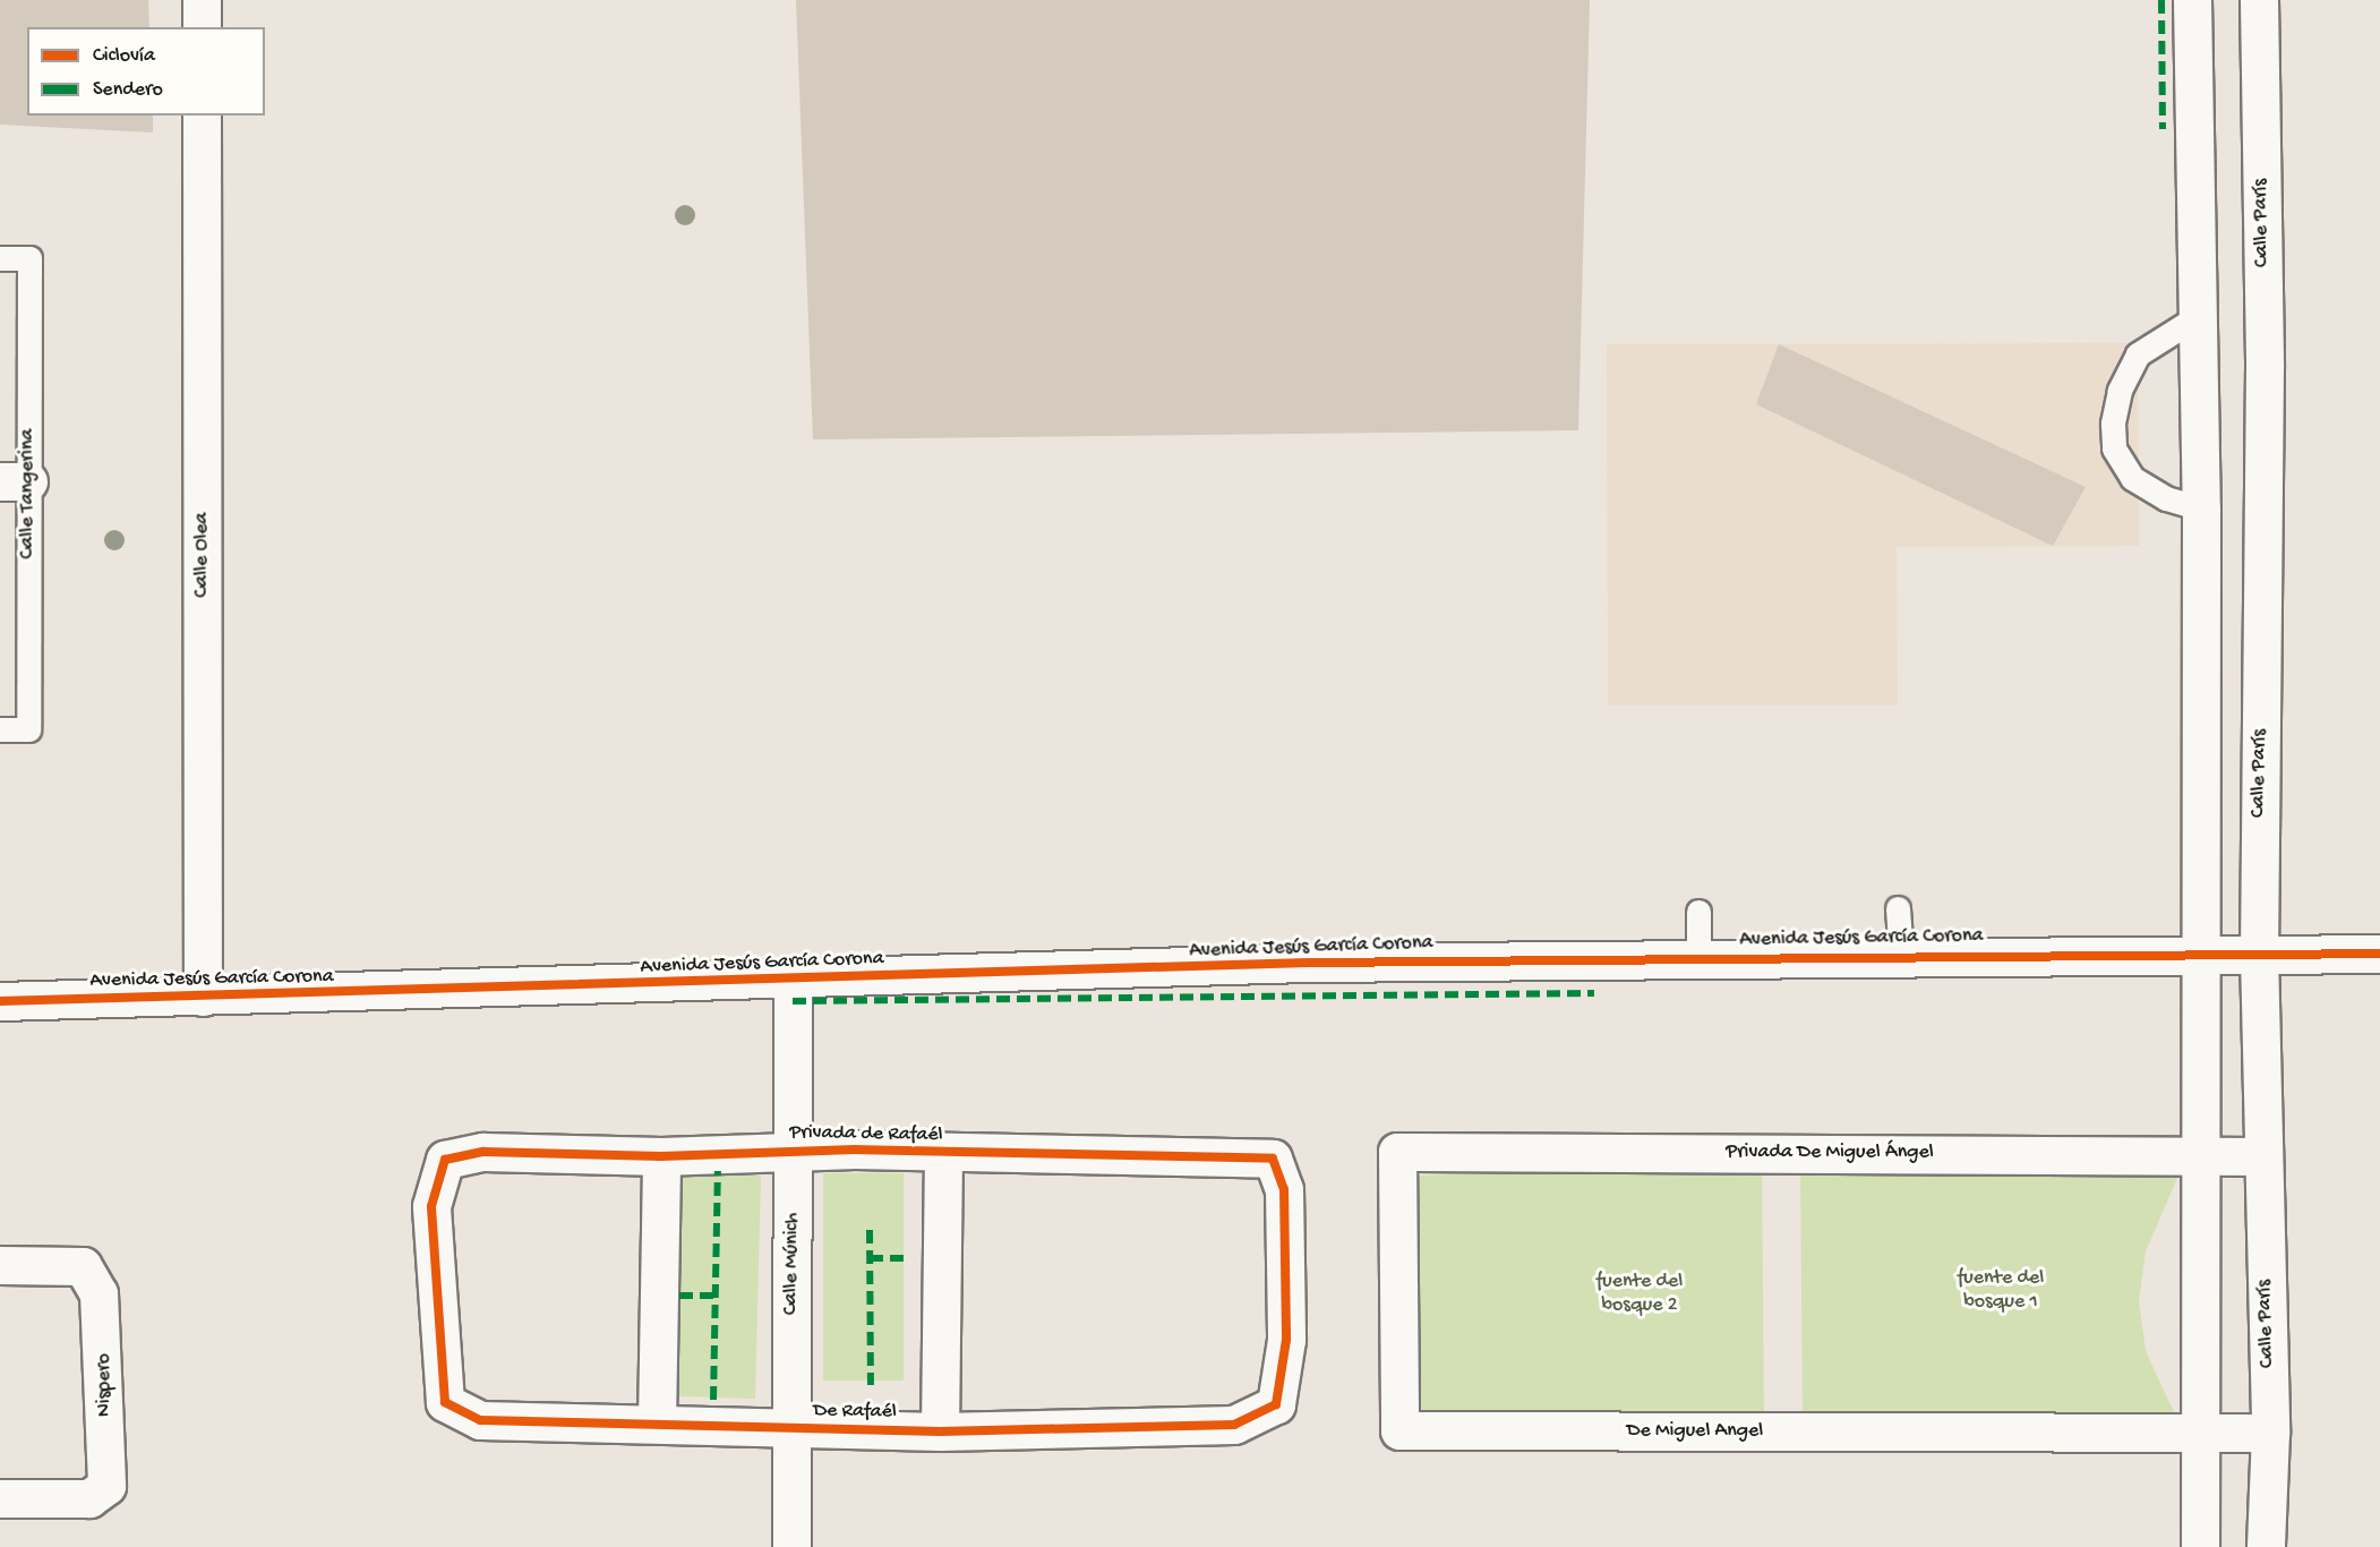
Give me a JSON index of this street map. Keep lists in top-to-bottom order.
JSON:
{
  "streets": {
    "street": [
      "Calle París",
      "Calle Olea",
      "Avenida Jesús García Corona",
      "Privada de Rafaél",
      "Privada De Miguel Ángel",
      "Calle Múnich",
      "Nispero",
      "De Rafaél",
      "De Miguel Angel"
    ],
    "lane": ["Calle Tangerina"]
  },
  "crossings": [
    ["Calle París", "Avenida Jesús García Corona"],
    ["Calle París", "Privada De Miguel Ángel"],
    ["Calle París", "De Miguel Angel"],
    ["Calle Olea", "Avenida Jesús García Corona"],
    ["Avenida Jesús García Corona", "Calle Múnich"],
    ["Privada de Rafaél", "Calle Múnich"],
    ["Privada de Rafaél", "De Rafaél"],
    ["Privada De Miguel Ángel", "De Miguel Angel"],
    ["Calle Múnich", "De Rafaél"]
  ],
  "parks": ["fuente del bosque 1", "fuente del bosque 2"],
  "legend": ["Ciclovía", "Sendero"]
}
